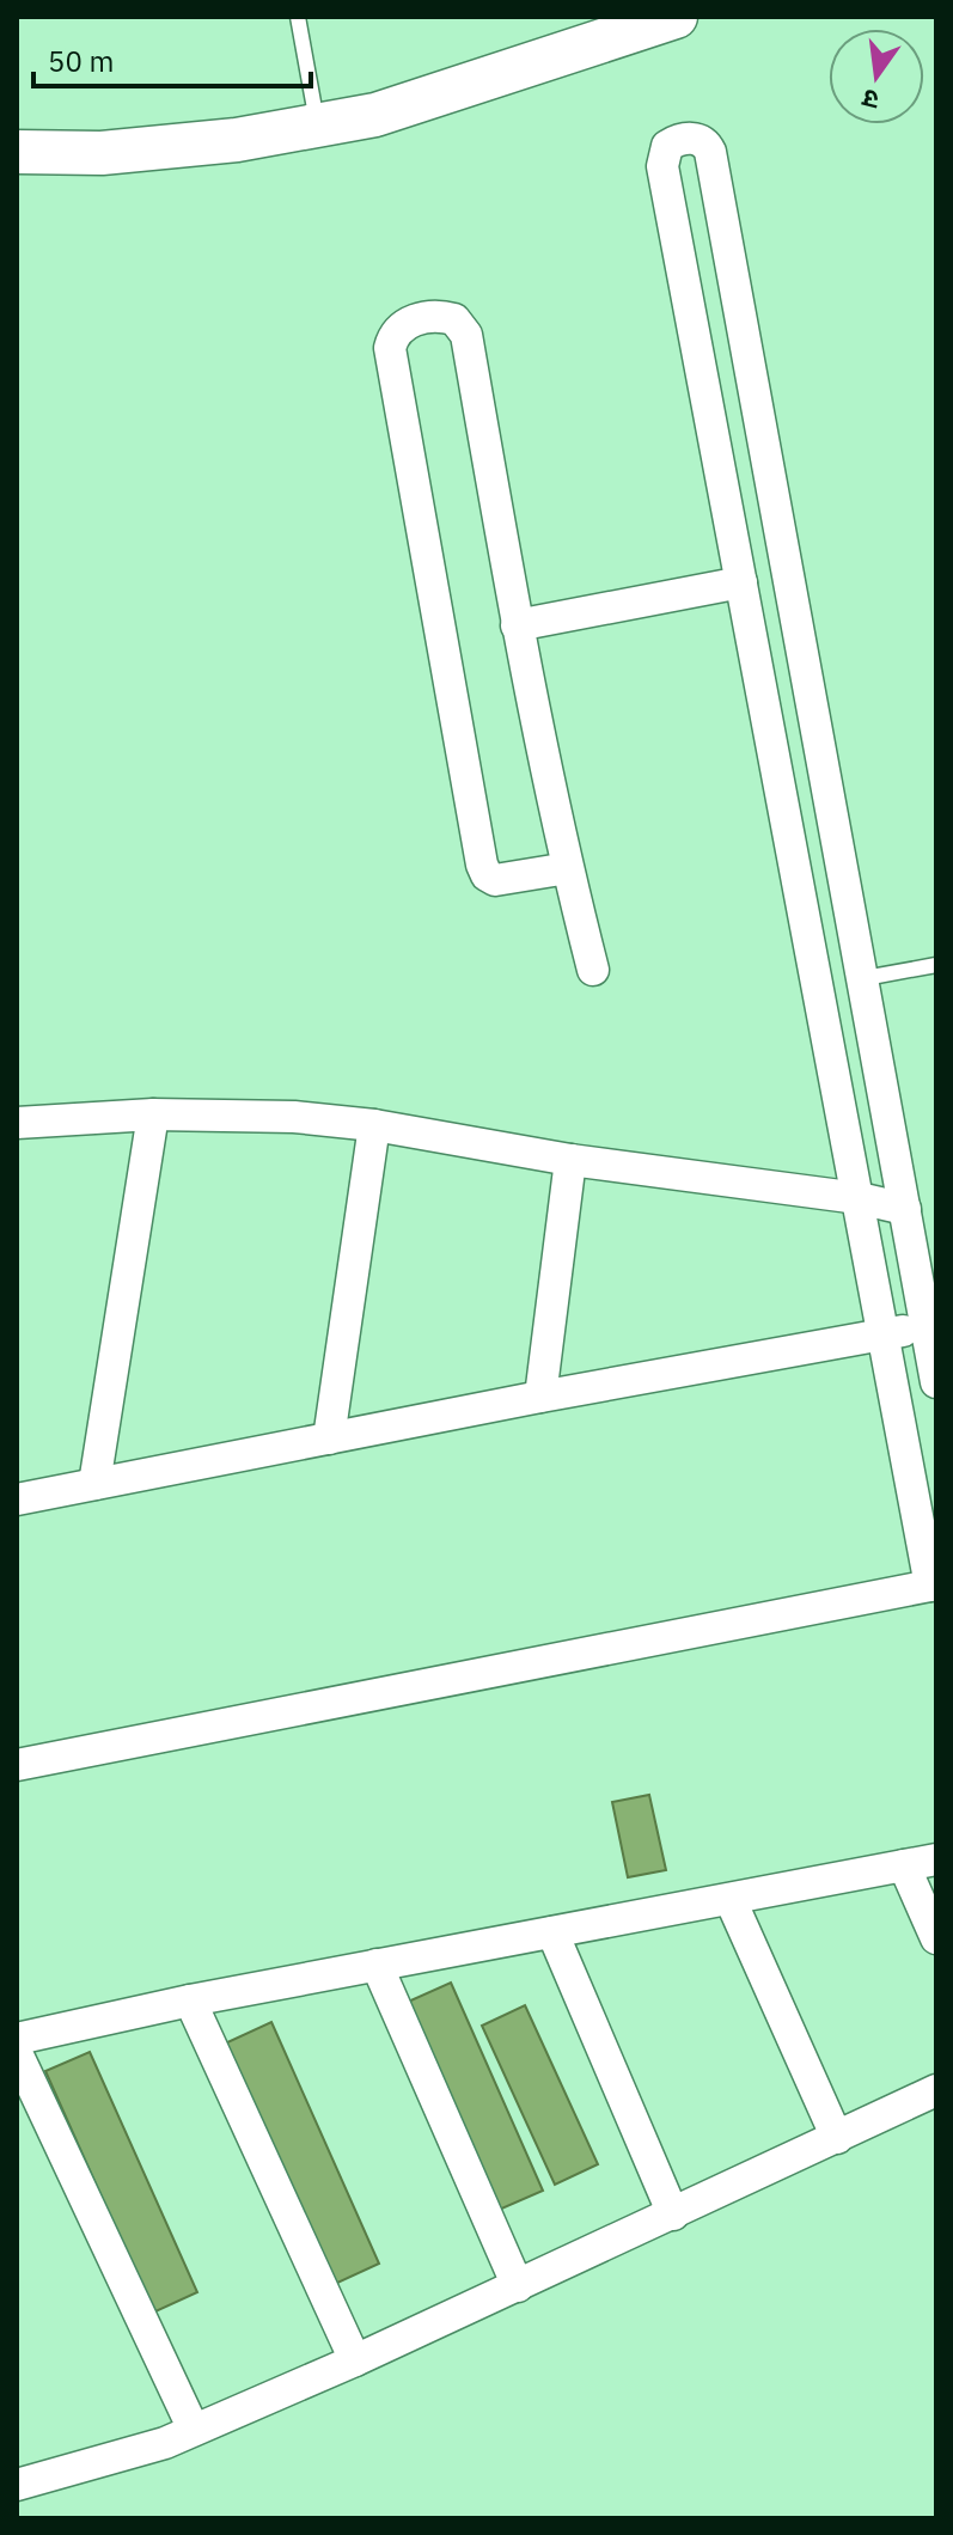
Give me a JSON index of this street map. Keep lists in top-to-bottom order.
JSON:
{
  "scale_bar": "50 m",
  "north": "bottom"
}
